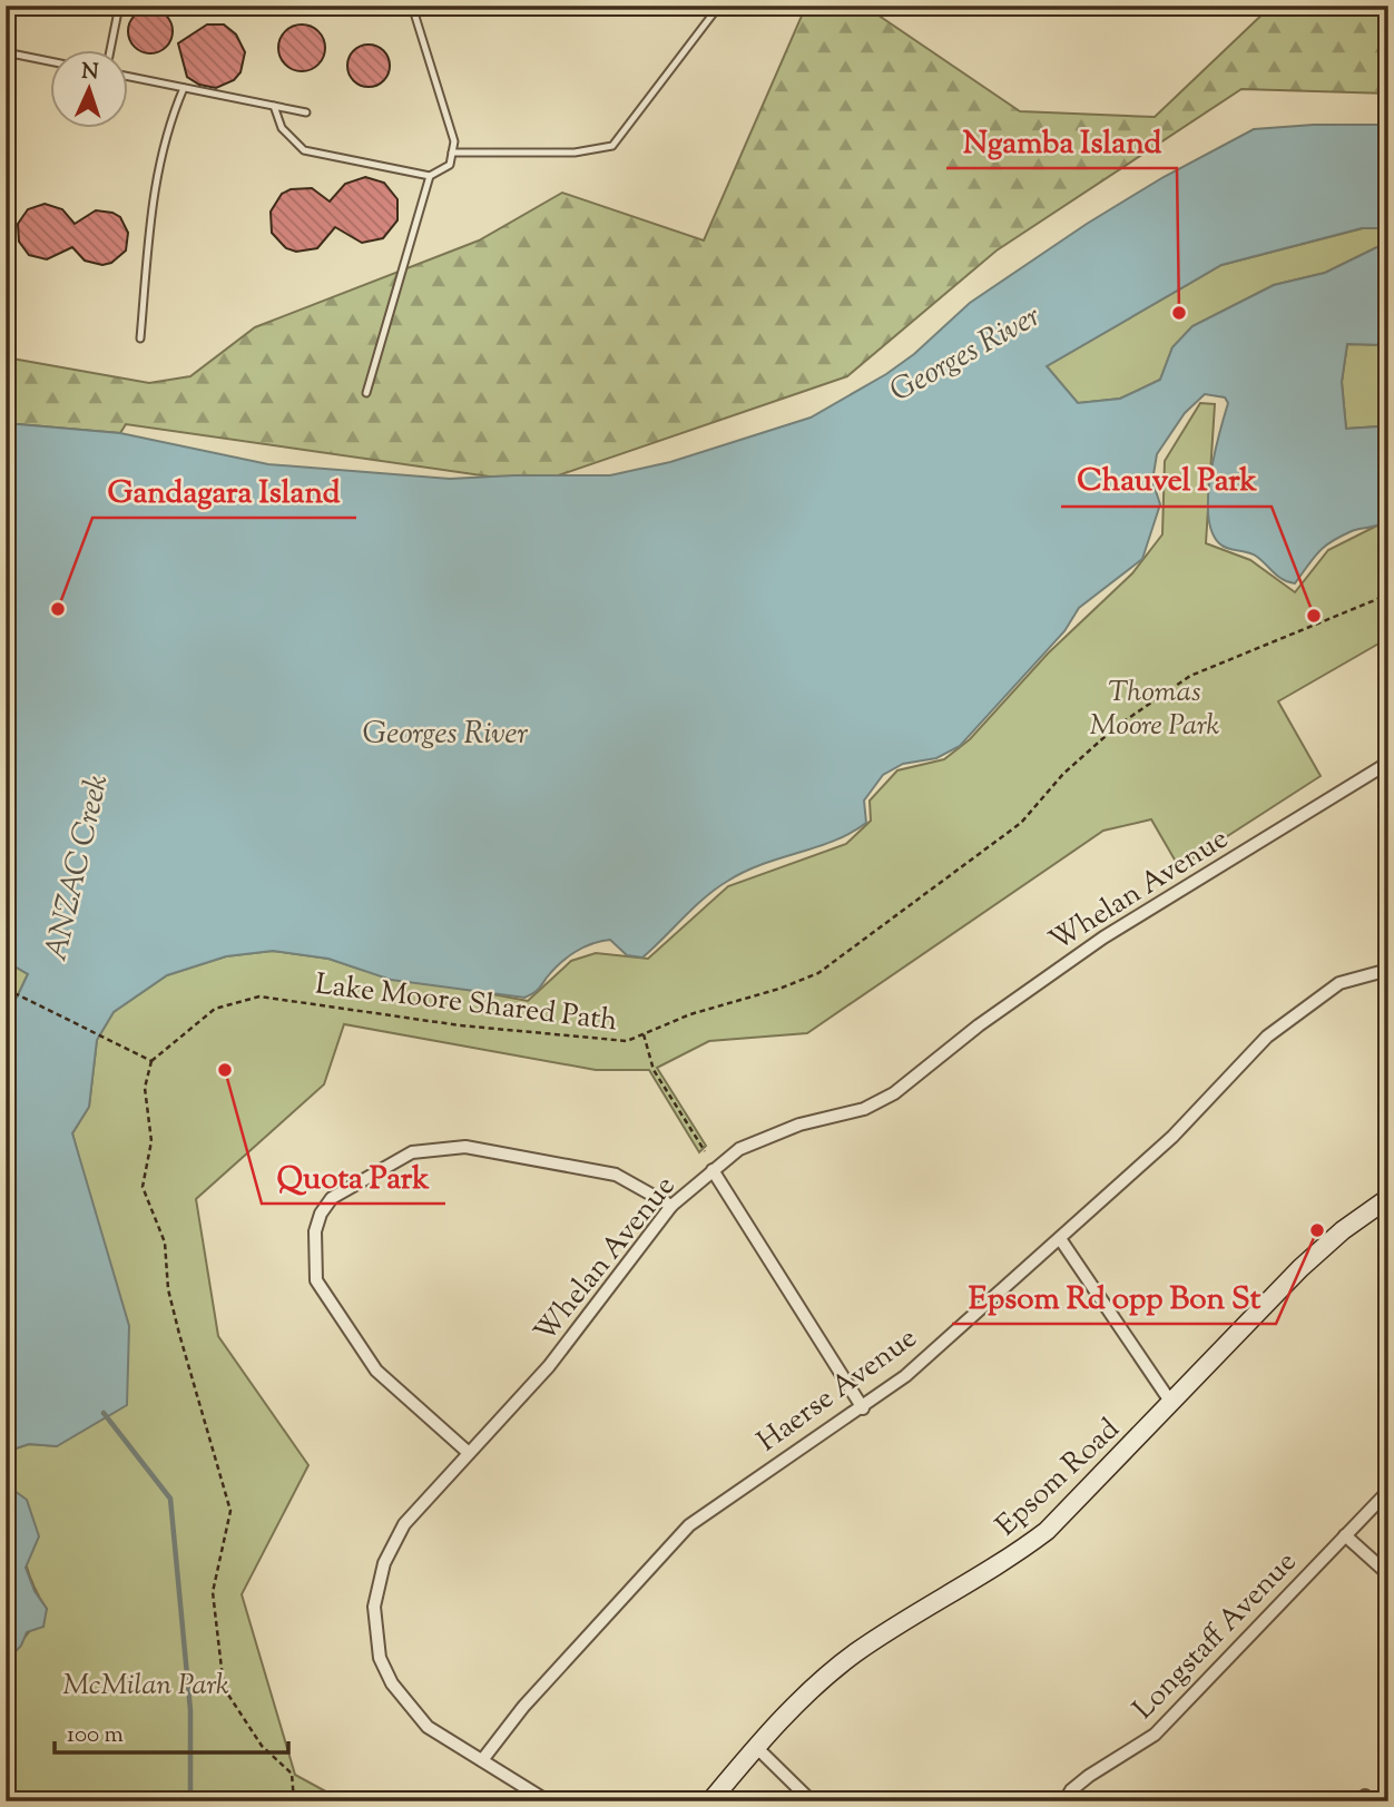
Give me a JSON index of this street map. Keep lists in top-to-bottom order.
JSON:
{
  "streets": {
    "street": [
      "Whelan Avenue",
      "Haerse Avenue",
      "Epsom Road",
      "Longstaff Avenue"
    ],
    "path": ["Lake Moore Shared Path"]
  },
  "crossings": [
    ["Whelan Avenue", "Haerse Avenue"]
  ],
  "water": ["Georges River", "ANZAC Creek"],
  "parks": ["Thomas Moore Park", "McMilan Park"],
  "places": [
    "Ngamba Island",
    "Gandagara Island",
    "Chauvel Park",
    "Quota Park",
    "Epsom Rd opp Bon St"
  ],
  "scale_bar": "100 m",
  "north": "top"
}
